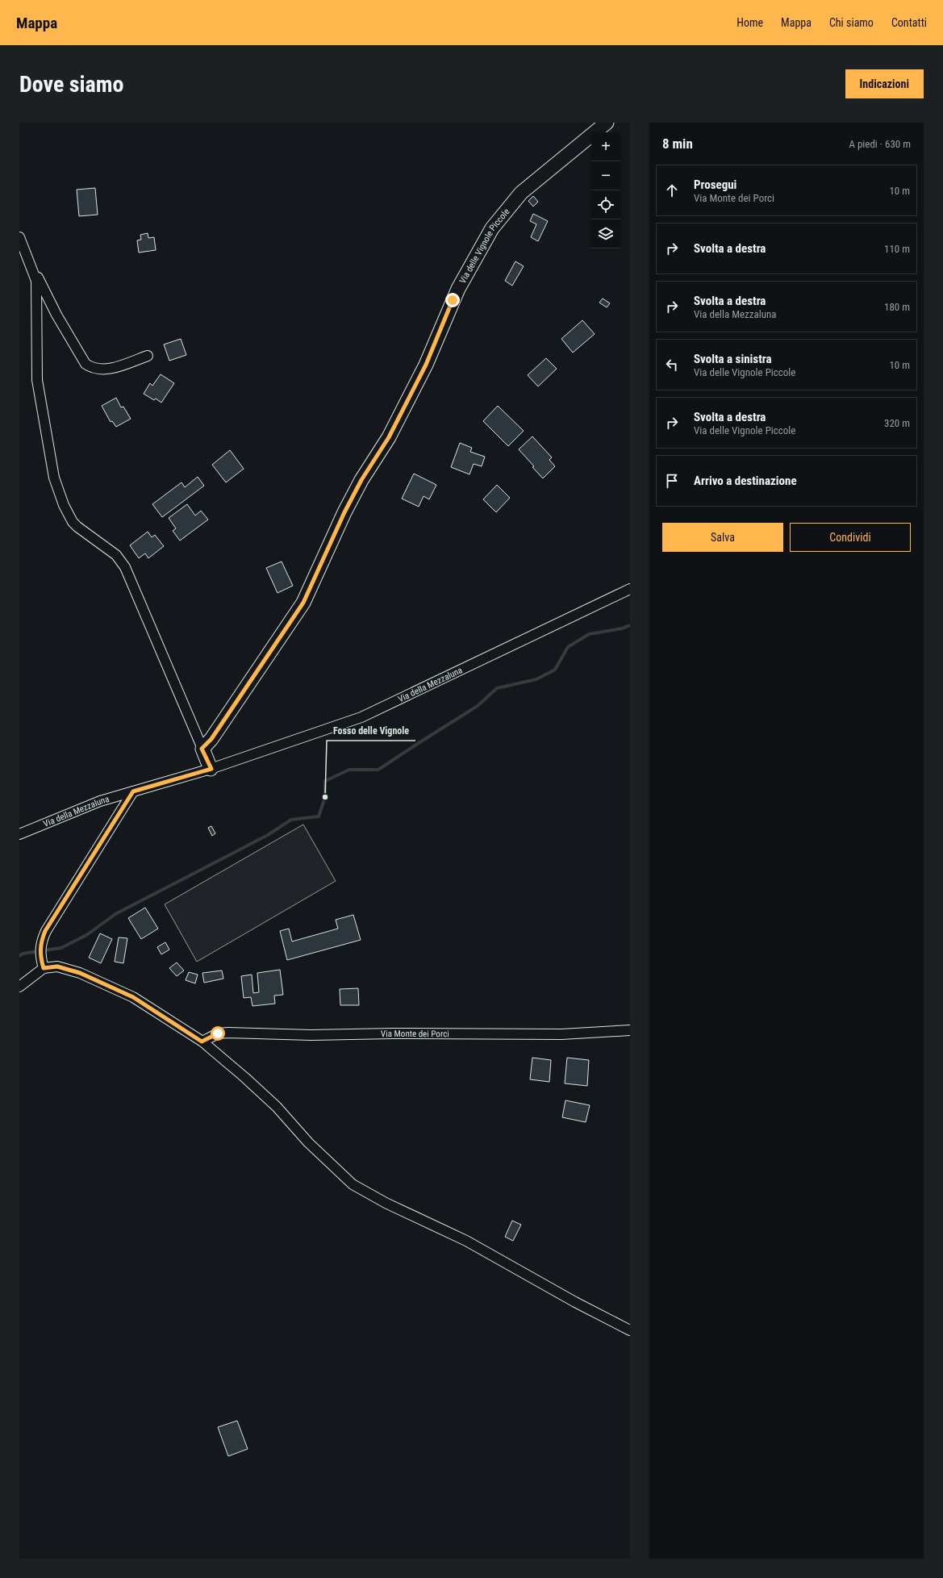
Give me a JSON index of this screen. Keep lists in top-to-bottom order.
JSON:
{
  "streets": {
    "street": ["Via delle Vignole Piccole", "Via della Mezzaluna", "Via Monte dei Porci"]
  },
  "places": ["Fosso delle Vignole"],
  "page": {
    "header": "Mappa",
    "nav": [
      "Home",
      "Mappa",
      "Chi siamo",
      "Contatti"
    ],
    "buttons": [
      "Indicazioni",
      ["Salva", "Condividi"]
    ],
    "title": "Dove siamo",
    "heading": ["8 min", "A piedi · 630 m"],
    "map_buttons": ["+", "−"],
    "list": [
      ["Prosegui", "Via Monte dei Porci", "10 m"],
      ["Svolta a destra", "110 m"],
      ["Svolta a destra", "Via della Mezzaluna", "180 m"],
      ["Svolta a sinistra", "Via delle Vignole Piccole", "10 m"],
      ["Svolta a destra", "Via delle Vignole Piccole", "320 m"],
      "Arrivo a destinazione"
    ]
  }
}
